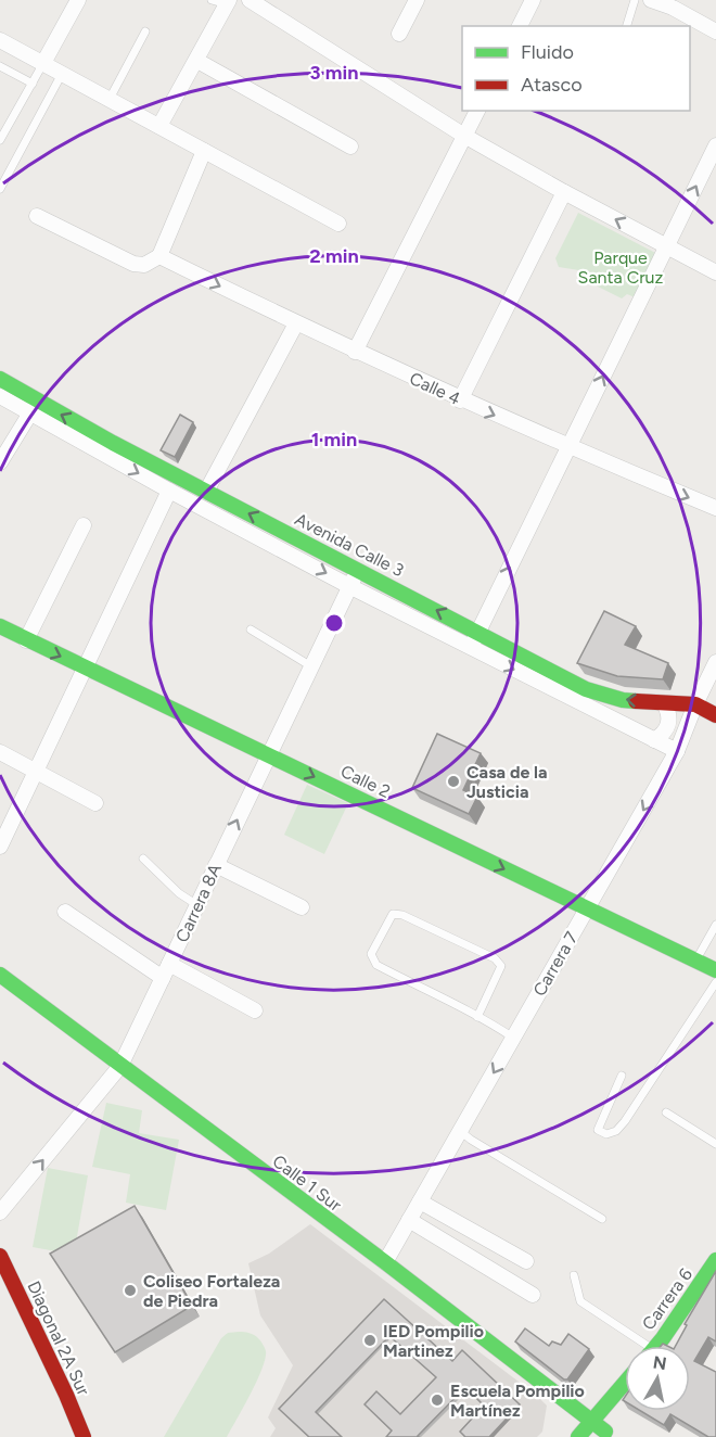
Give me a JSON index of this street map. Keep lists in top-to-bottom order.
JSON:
{
  "streets": {
    "street": [
      "Calle 4",
      "Avenida Calle 3",
      "Calle 2",
      "Carrera 8A",
      "Carrera 7",
      "Calle 1 Sur",
      "Carrera 6",
      "Diagonal 2A Sur"
    ]
  },
  "crossings": [
    ["Avenida Calle 3", "Carrera 8A"],
    ["Avenida Calle 3", "Carrera 7"],
    ["Calle 2", "Carrera 8A"],
    ["Calle 2", "Carrera 7"],
    ["Carrera 8A", "Calle 1 Sur"],
    ["Carrera 7", "Calle 1 Sur"]
  ],
  "one_way": ["Carrera 8A", "Carrera 7"],
  "parks": ["Parque Santa Cruz"],
  "places": [
    "Casa de la Justicia",
    "Coliseo Fortaleza de Piedra",
    "IED Pompilio Martinez",
    "Escuela Pompilio Martínez"
  ],
  "legend": ["Fluido", "Atasco"],
  "north": "top",
  "rings": ["3 min", "2 min", "1 min"]
}
